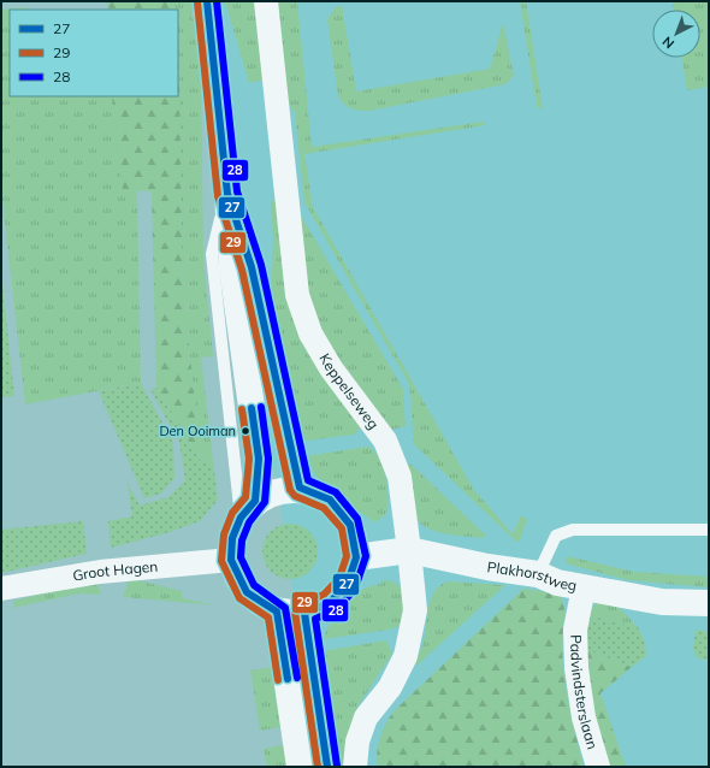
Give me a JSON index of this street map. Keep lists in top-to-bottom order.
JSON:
{
  "streets": {
    "main road": ["Plakhorstweg"],
    "street": ["Keppelseweg", "Groot Hagen", "Padvindsterslaan"]
  },
  "crossings": [
    ["Keppelseweg", "Plakhorstweg"],
    ["Groot Hagen", "Plakhorstweg"],
    ["Plakhorstweg", "Padvindsterslaan"]
  ],
  "places": ["Den Ooiman"],
  "lines": ["transit line 27", "transit line 28", "transit line 29"],
  "legend": ["27", "29", "28"],
  "north": "bottom left"
}
